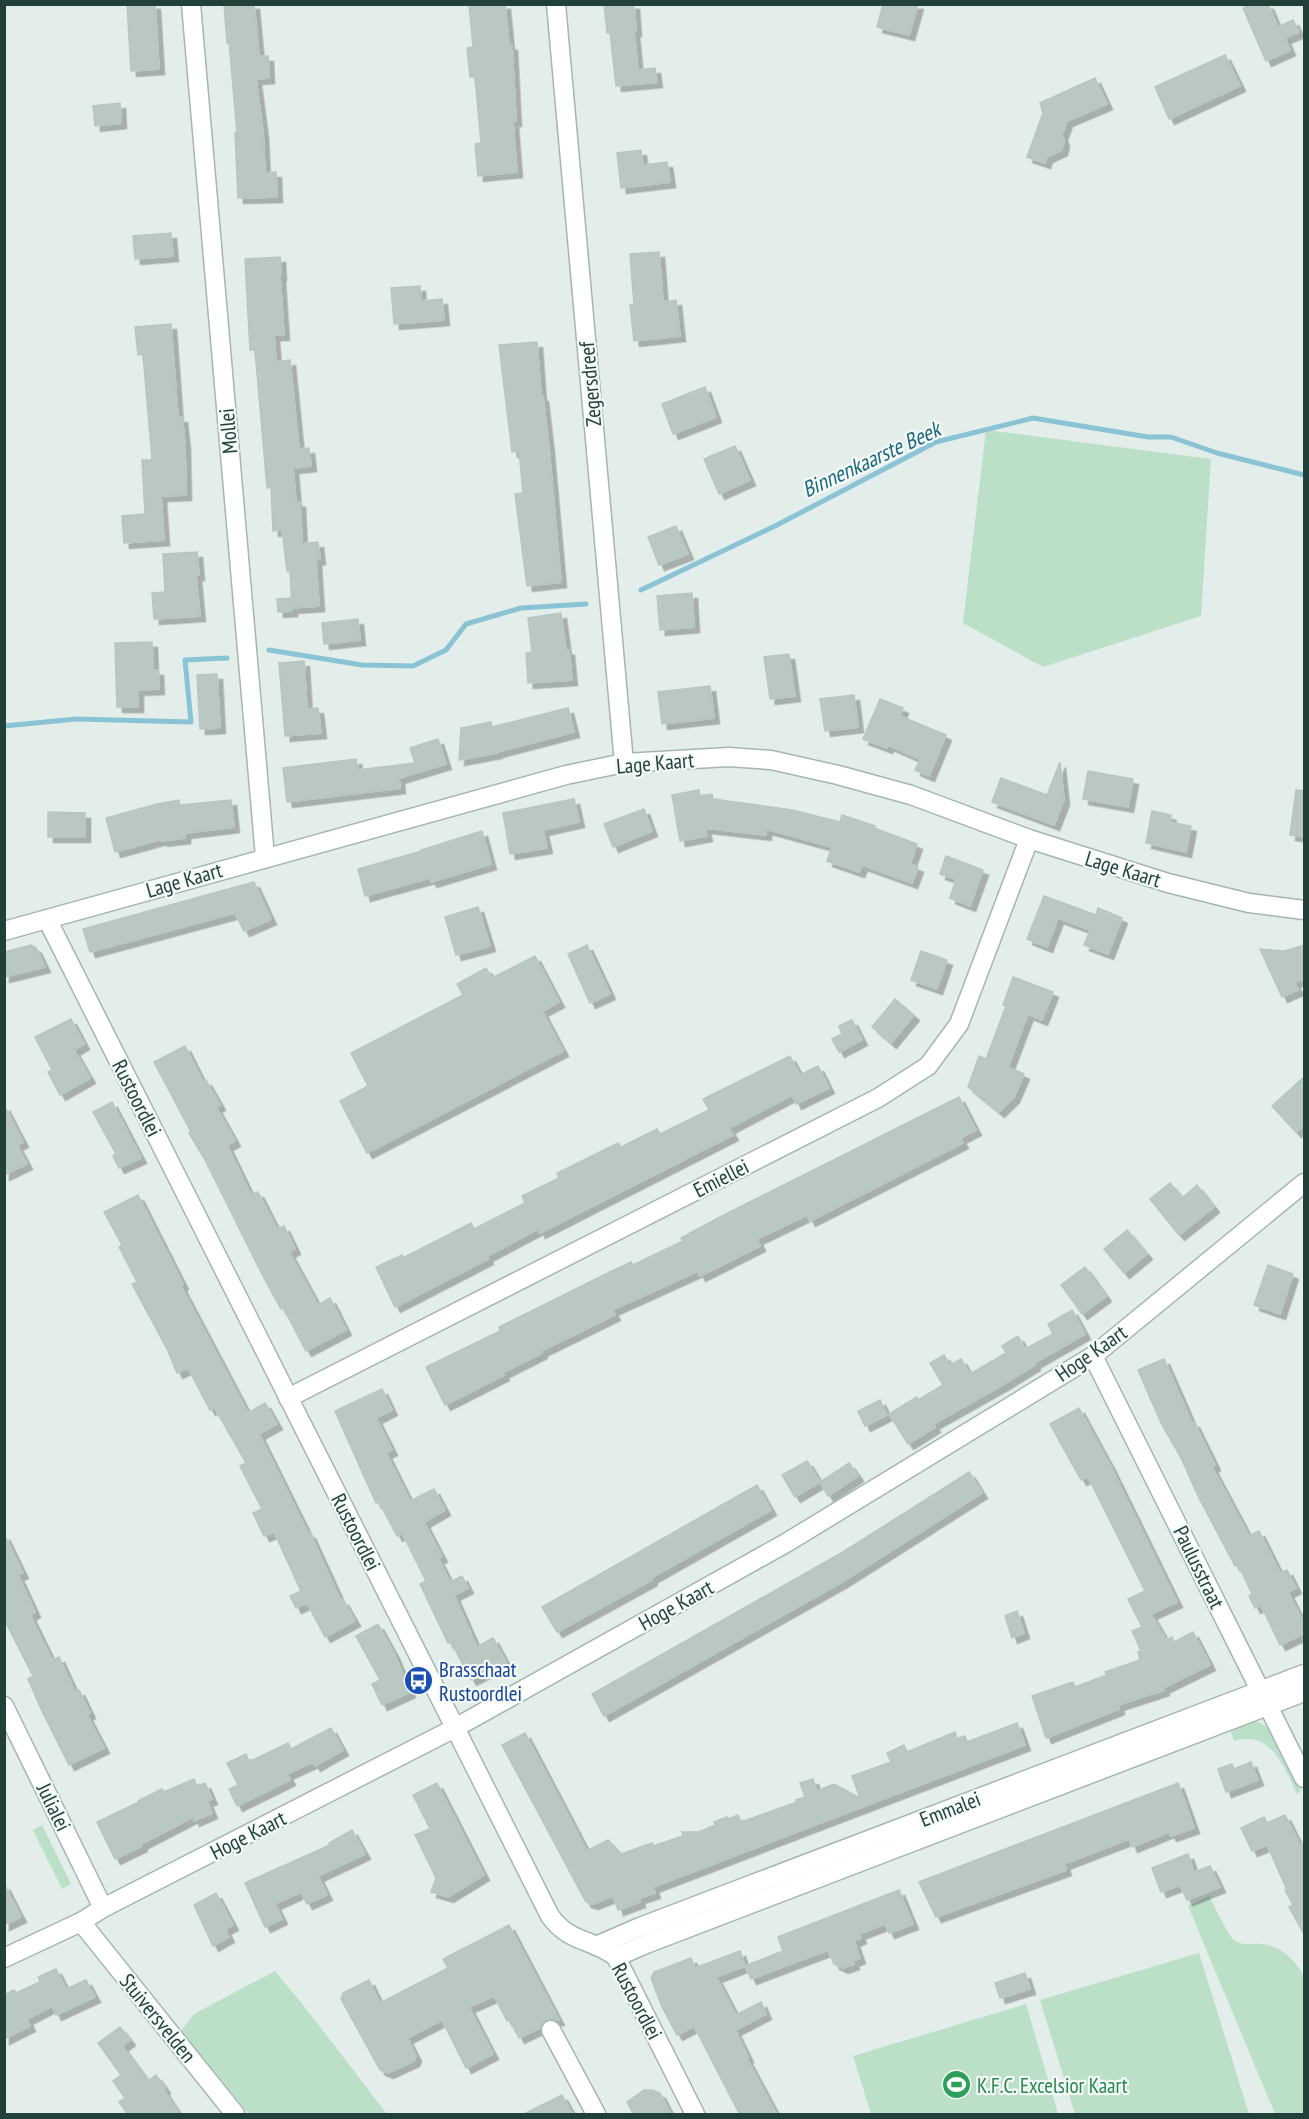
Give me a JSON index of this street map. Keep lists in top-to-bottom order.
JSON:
{
  "streets": {
    "street": [
      "Zegersdreef",
      "Mollei",
      "Lage Kaart",
      "Rustoordlei",
      "Emiellei",
      "Hoge Kaart",
      "Paulusstraat",
      "Julialei",
      "Emmalei",
      "Stuiversvelden"
    ]
  },
  "crossings": [
    ["Zegersdreef", "Lage Kaart"],
    ["Mollei", "Lage Kaart"],
    ["Lage Kaart", "Rustoordlei"],
    ["Lage Kaart", "Emiellei"],
    ["Rustoordlei", "Emiellei"],
    ["Rustoordlei", "Hoge Kaart"],
    ["Rustoordlei", "Emmalei"],
    ["Hoge Kaart", "Paulusstraat"],
    ["Hoge Kaart", "Julialei"],
    ["Hoge Kaart", "Stuiversvelden"],
    ["Paulusstraat", "Emmalei"]
  ],
  "water": ["Binnenkaarste Beek"],
  "places": {
    "bus stop": ["Brasschaat Rustoordlei"],
    "sports": ["K.F.C. Excelsior Kaart"]
  }
}
